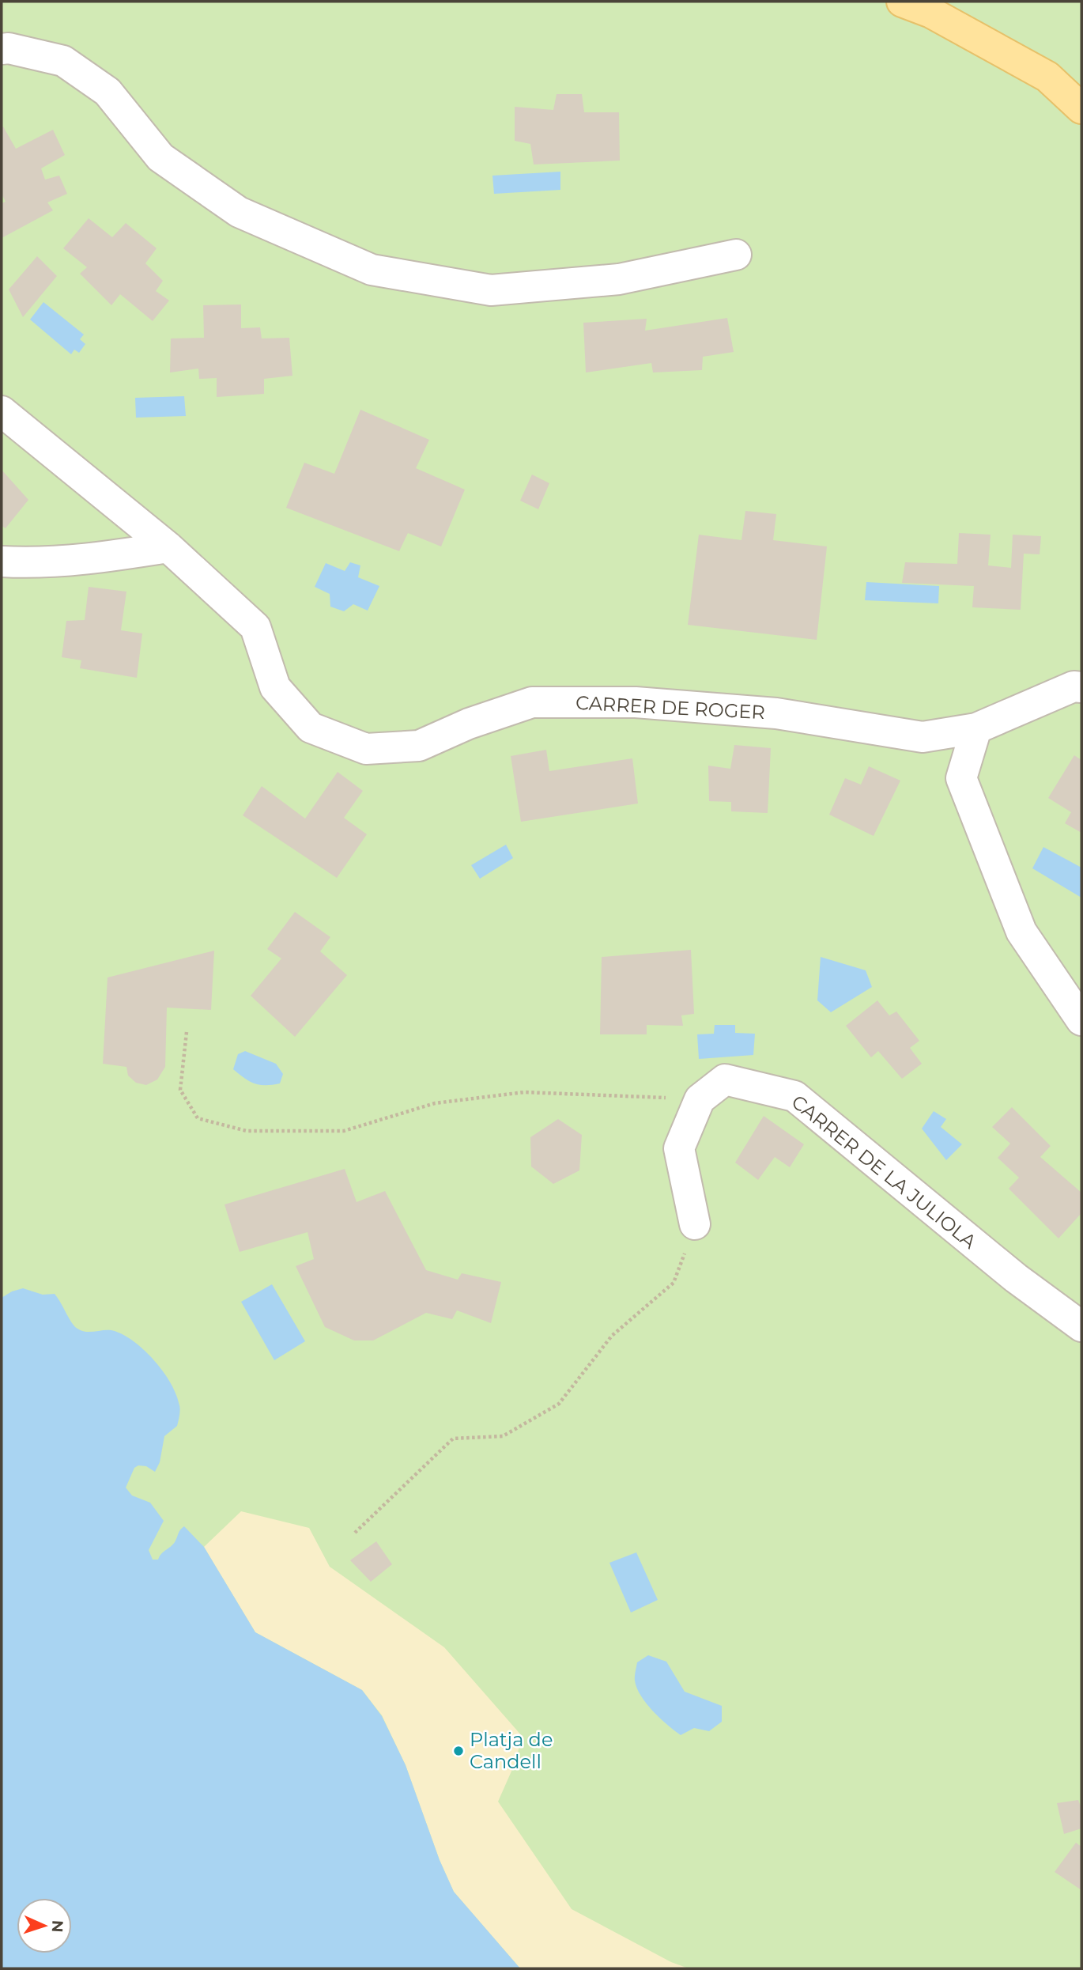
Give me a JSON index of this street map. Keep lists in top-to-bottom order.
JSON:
{
  "streets": {
    "street": ["CARRER DE ROGER", "CARRER DE LA JULIOLA"]
  },
  "places": ["Platja de Candell"],
  "north": "right"
}
